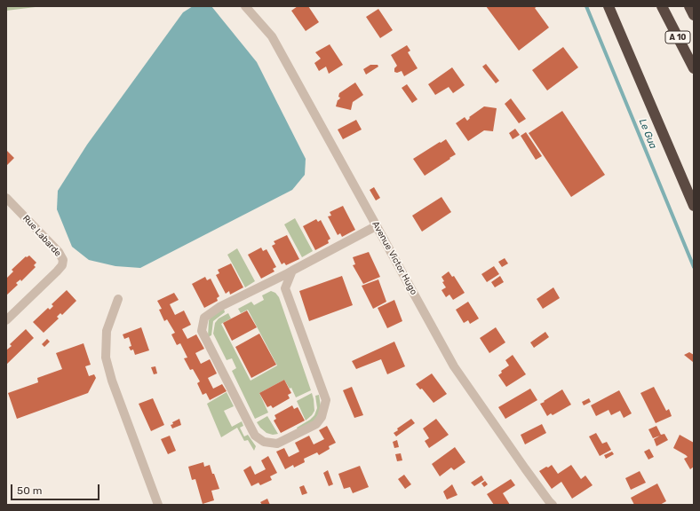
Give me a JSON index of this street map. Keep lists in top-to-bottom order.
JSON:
{
  "streets": {
    "highway": ["A 10"],
    "street": ["Rue Labarde", "Avenue Victor Hugo"]
  },
  "water": ["Le Gua"],
  "scale_bar": "50 m"
}
